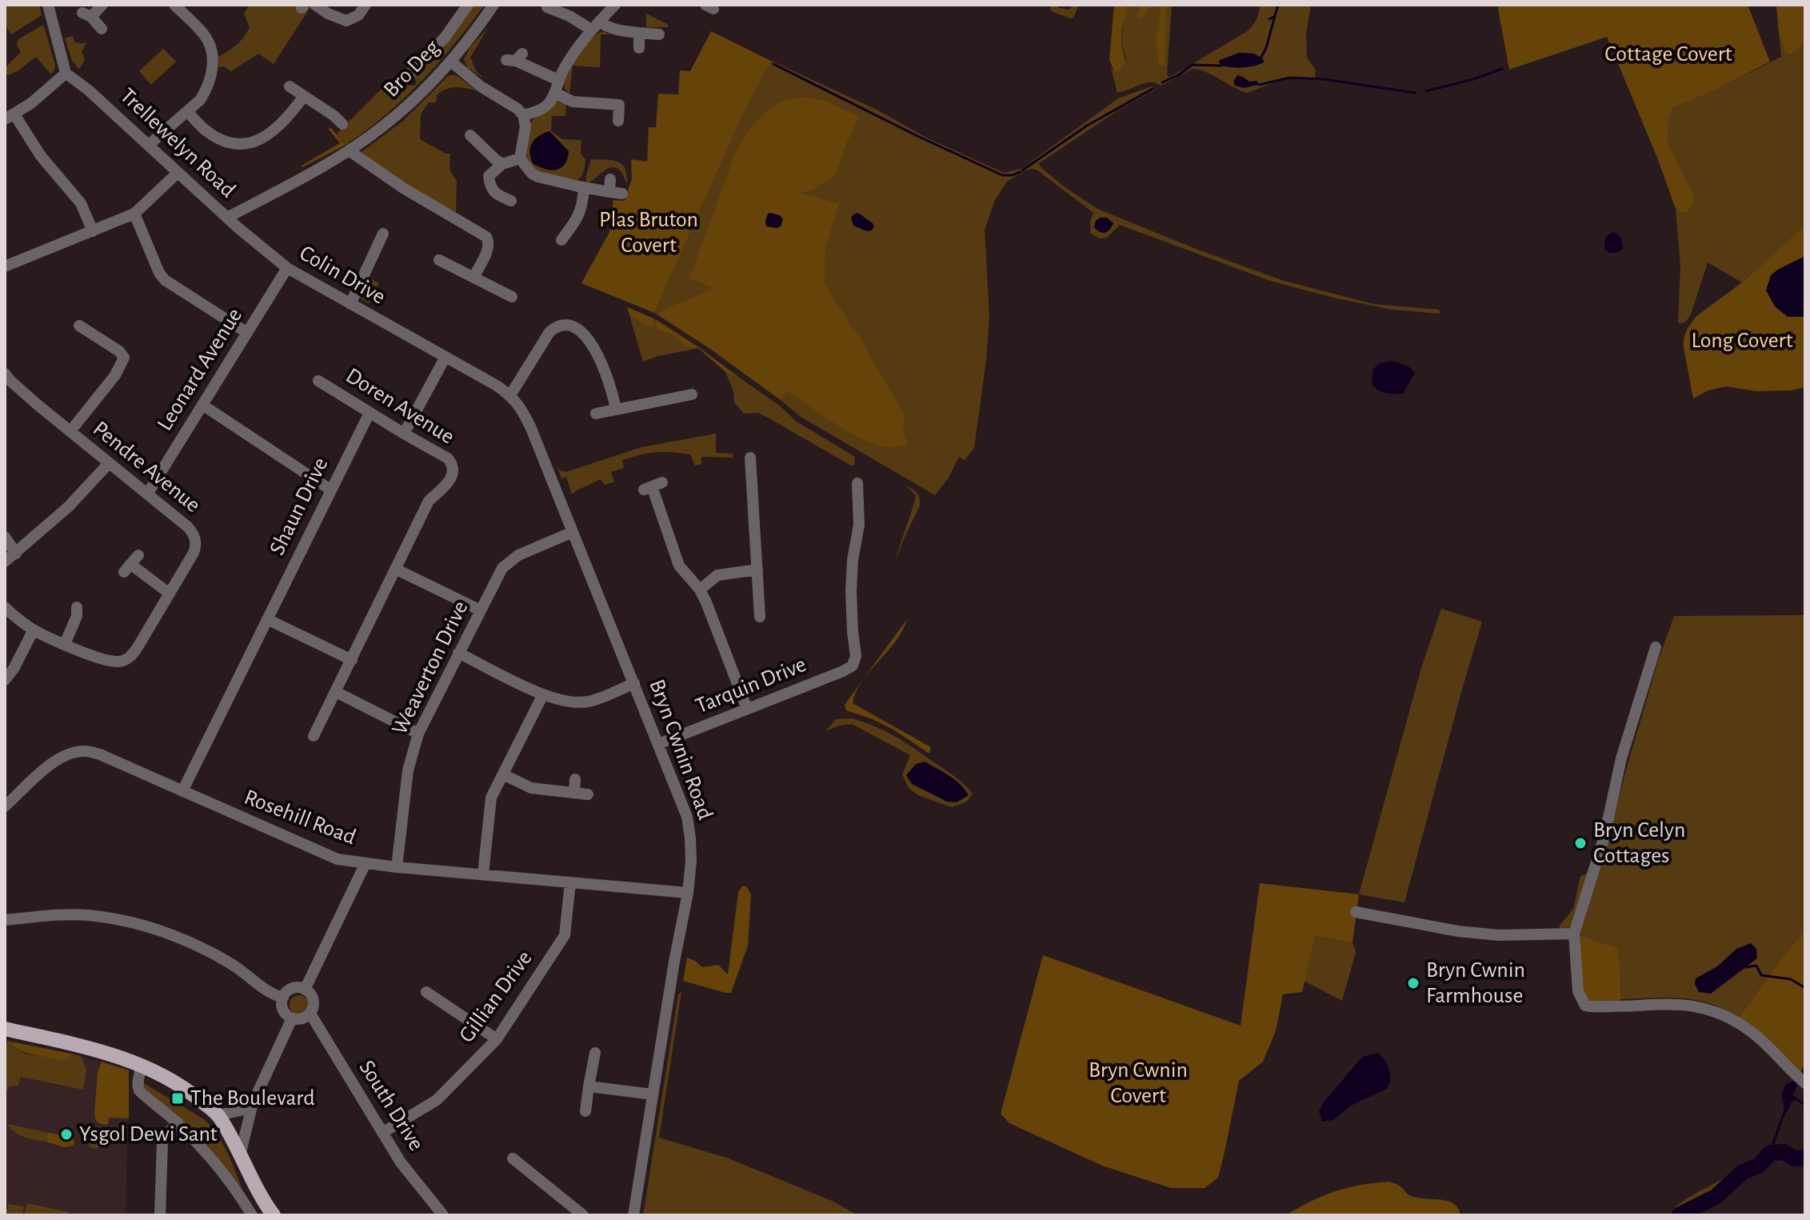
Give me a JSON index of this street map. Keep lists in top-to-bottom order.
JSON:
{
  "streets": {
    "street": [
      "Bro Deg",
      "Trellewelyn Road",
      "Colin Drive",
      "Leonard Avenue",
      "Doren Avenue",
      "Pendre Avenue",
      "Shaun Drive",
      "Weaverton Drive",
      "Tarquin Drive",
      "Bryn Cwnin Road",
      "Rosehill Road",
      "Gillian Drive",
      "South Drive"
    ]
  },
  "crossings": [
    ["Bro Deg", "Trellewelyn Road"],
    ["Trellewelyn Road", "Colin Drive"],
    ["Colin Drive", "Leonard Avenue"],
    ["Colin Drive", "Bryn Cwnin Road"],
    ["Leonard Avenue", "Pendre Avenue"],
    ["Doren Avenue", "Shaun Drive"],
    ["Shaun Drive", "Rosehill Road"],
    ["Weaverton Drive", "Bryn Cwnin Road"],
    ["Weaverton Drive", "Rosehill Road"],
    ["Tarquin Drive", "Bryn Cwnin Road"],
    ["Bryn Cwnin Road", "Rosehill Road"],
    ["Rosehill Road", "Gillian Drive"],
    ["Gillian Drive", "South Drive"]
  ],
  "parks": [
    "Cottage Covert",
    "Plas Bruton Covert",
    "Long Covert",
    "Bryn Cwnin Covert"
  ],
  "places": {
    "other": ["Bryn Celyn Cottages", "Bryn Cwnin Farmhouse", "Ysgol Dewi Sant"],
    "transit": ["The Boulevard"]
  }
}
